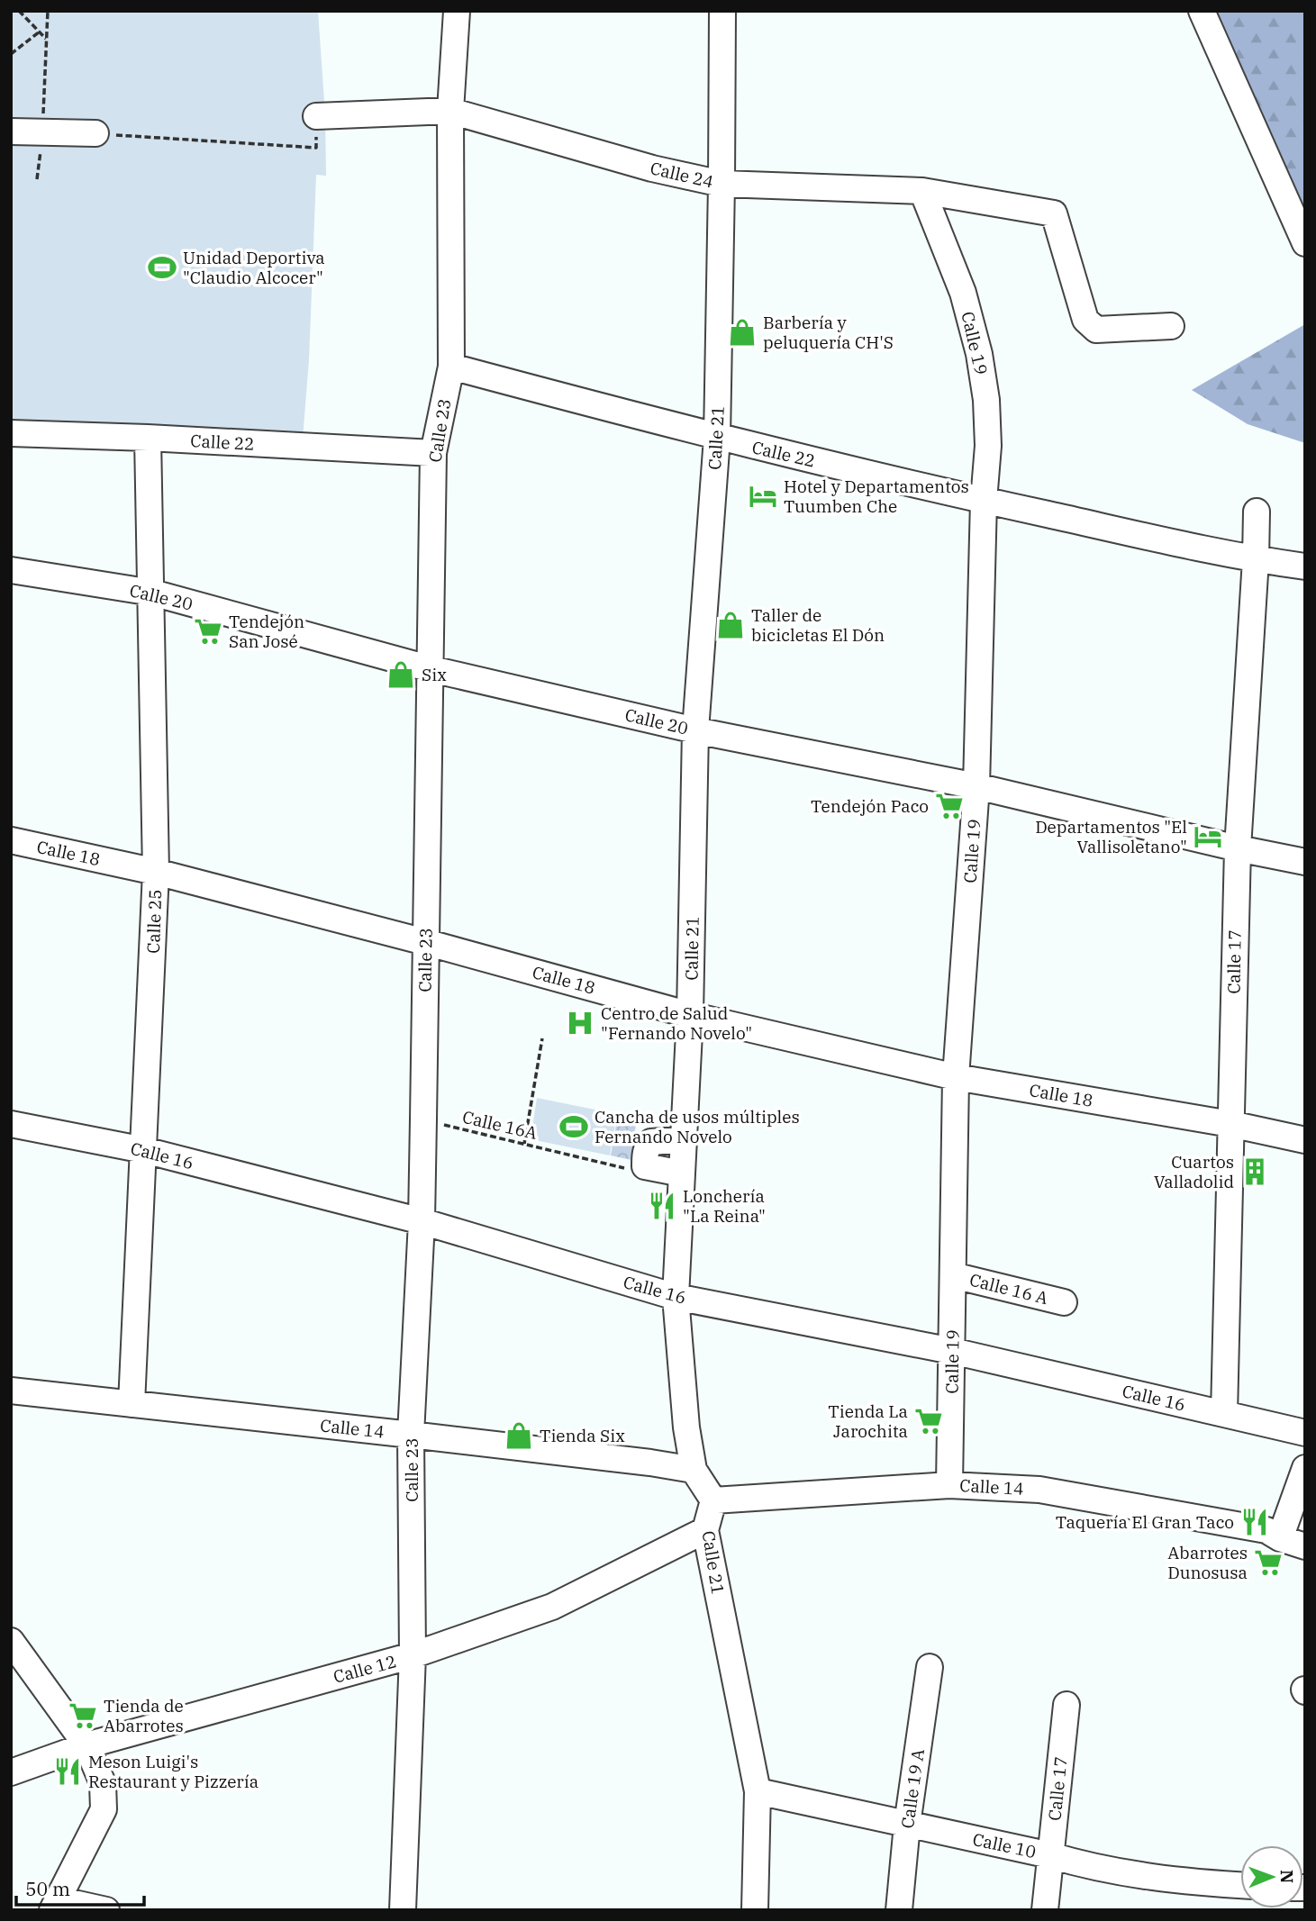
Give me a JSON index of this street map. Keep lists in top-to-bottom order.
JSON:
{
  "streets": {
    "street": [
      "Calle 24",
      "Calle 19",
      "Calle 23",
      "Calle 21",
      "Calle 22",
      "Calle 20",
      "Calle 18",
      "Calle 25",
      "Calle 17",
      "Calle 16",
      "Calle 16 A",
      "Calle 14",
      "Calle 12",
      "Calle 19 A",
      "Calle 10"
    ],
    "path": ["Calle 16A"]
  },
  "crossings": [
    ["Calle 24", "Calle 19"],
    ["Calle 24", "Calle 23"],
    ["Calle 24", "Calle 21"],
    ["Calle 19", "Calle 22"],
    ["Calle 19", "Calle 20"],
    ["Calle 19", "Calle 18"],
    ["Calle 19", "Calle 16"],
    ["Calle 19", "Calle 16 A"],
    ["Calle 19", "Calle 14"],
    ["Calle 23", "Calle 22"],
    ["Calle 23", "Calle 20"],
    ["Calle 23", "Calle 18"],
    ["Calle 23", "Calle 16A"],
    ["Calle 23", "Calle 16"],
    ["Calle 23", "Calle 14"],
    ["Calle 23", "Calle 12"],
    ["Calle 21", "Calle 22"],
    ["Calle 21", "Calle 20"],
    ["Calle 21", "Calle 18"],
    ["Calle 21", "Calle 16"],
    ["Calle 21", "Calle 14"],
    ["Calle 21", "Calle 12"],
    ["Calle 21", "Calle 10"],
    ["Calle 22", "Calle 25"],
    ["Calle 22", "Calle 17"],
    ["Calle 20", "Calle 25"],
    ["Calle 20", "Calle 17"],
    ["Calle 18", "Calle 25"],
    ["Calle 18", "Calle 17"],
    ["Calle 25", "Calle 16"],
    ["Calle 25", "Calle 14"],
    ["Calle 17", "Calle 16"],
    ["Calle 17", "Calle 10"],
    ["Calle 19 A", "Calle 10"]
  ],
  "places": {
    "sports": ["Unidad Deportiva \"Claudio Alcocer\"", "Cancha de usos múltiples Fernando Novelo"],
    "shop": [
      "Barbería y peluquería CH'S",
      "Taller de bicicletas El Dón",
      "Six",
      "Tienda Six"
    ],
    "hotel": ["Hotel y Departamentos Tuumben Che", "Departamentos \"El Vallisoletano\""],
    "supermarket": [
      "Tendejón San José",
      "Tendejón Paco",
      "Tienda La Jarochita",
      "Abarrotes Dunosusa",
      "Tienda de Abarrotes"
    ],
    "hospital": ["Centro de Salud \"Fernando Novelo\""],
    "building": ["Cuartos Valladolid"],
    "restaurant": ["Lonchería \"La Reina\"", "Taquería El Gran Taco", "Meson Luigi's Restaurant y Pizzería"]
  },
  "scale_bar": "50 m",
  "north": "right"
}
